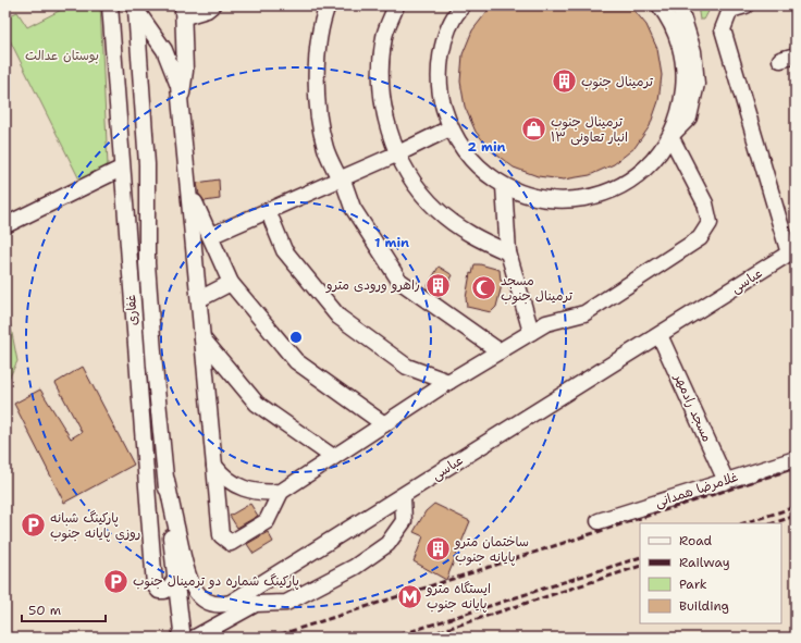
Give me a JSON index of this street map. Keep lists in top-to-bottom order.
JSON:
{
  "streets": {
    "street": [
      "عباسی",
      "غفاری",
      "مسجد رادمهر",
      "غلامرضا همدانی"
    ]
  },
  "crossings": [
    ["عباسی", "غفاری"],
    ["عباسی", "مسجد رادمهر"],
    ["مسجد رادمهر", "غلامرضا همدانی"]
  ],
  "parks": ["بوستان عدالت"],
  "places": {
    "building": ["ترمینال جنوب", "راهرو ورودی مترو", "ساختمان مترو پایانه جنوب"],
    "shop": ["ترمینال جنوب انبار تعاونی ۱۳"],
    "mosque": ["مسجد ترمینال جنوب"],
    "parking": ["پارکینگ شبانه روزی پایانه جنوب", "پارکینگ شماره دو ترمینال جنوب"],
    "metro station": ["ایستگاه مترو پایانه جنوب"]
  },
  "legend": [
    "Road",
    "Railway",
    "Park",
    "Building"
  ],
  "scale_bar": "50 m",
  "rings": ["2 min", "1 min"]
}
